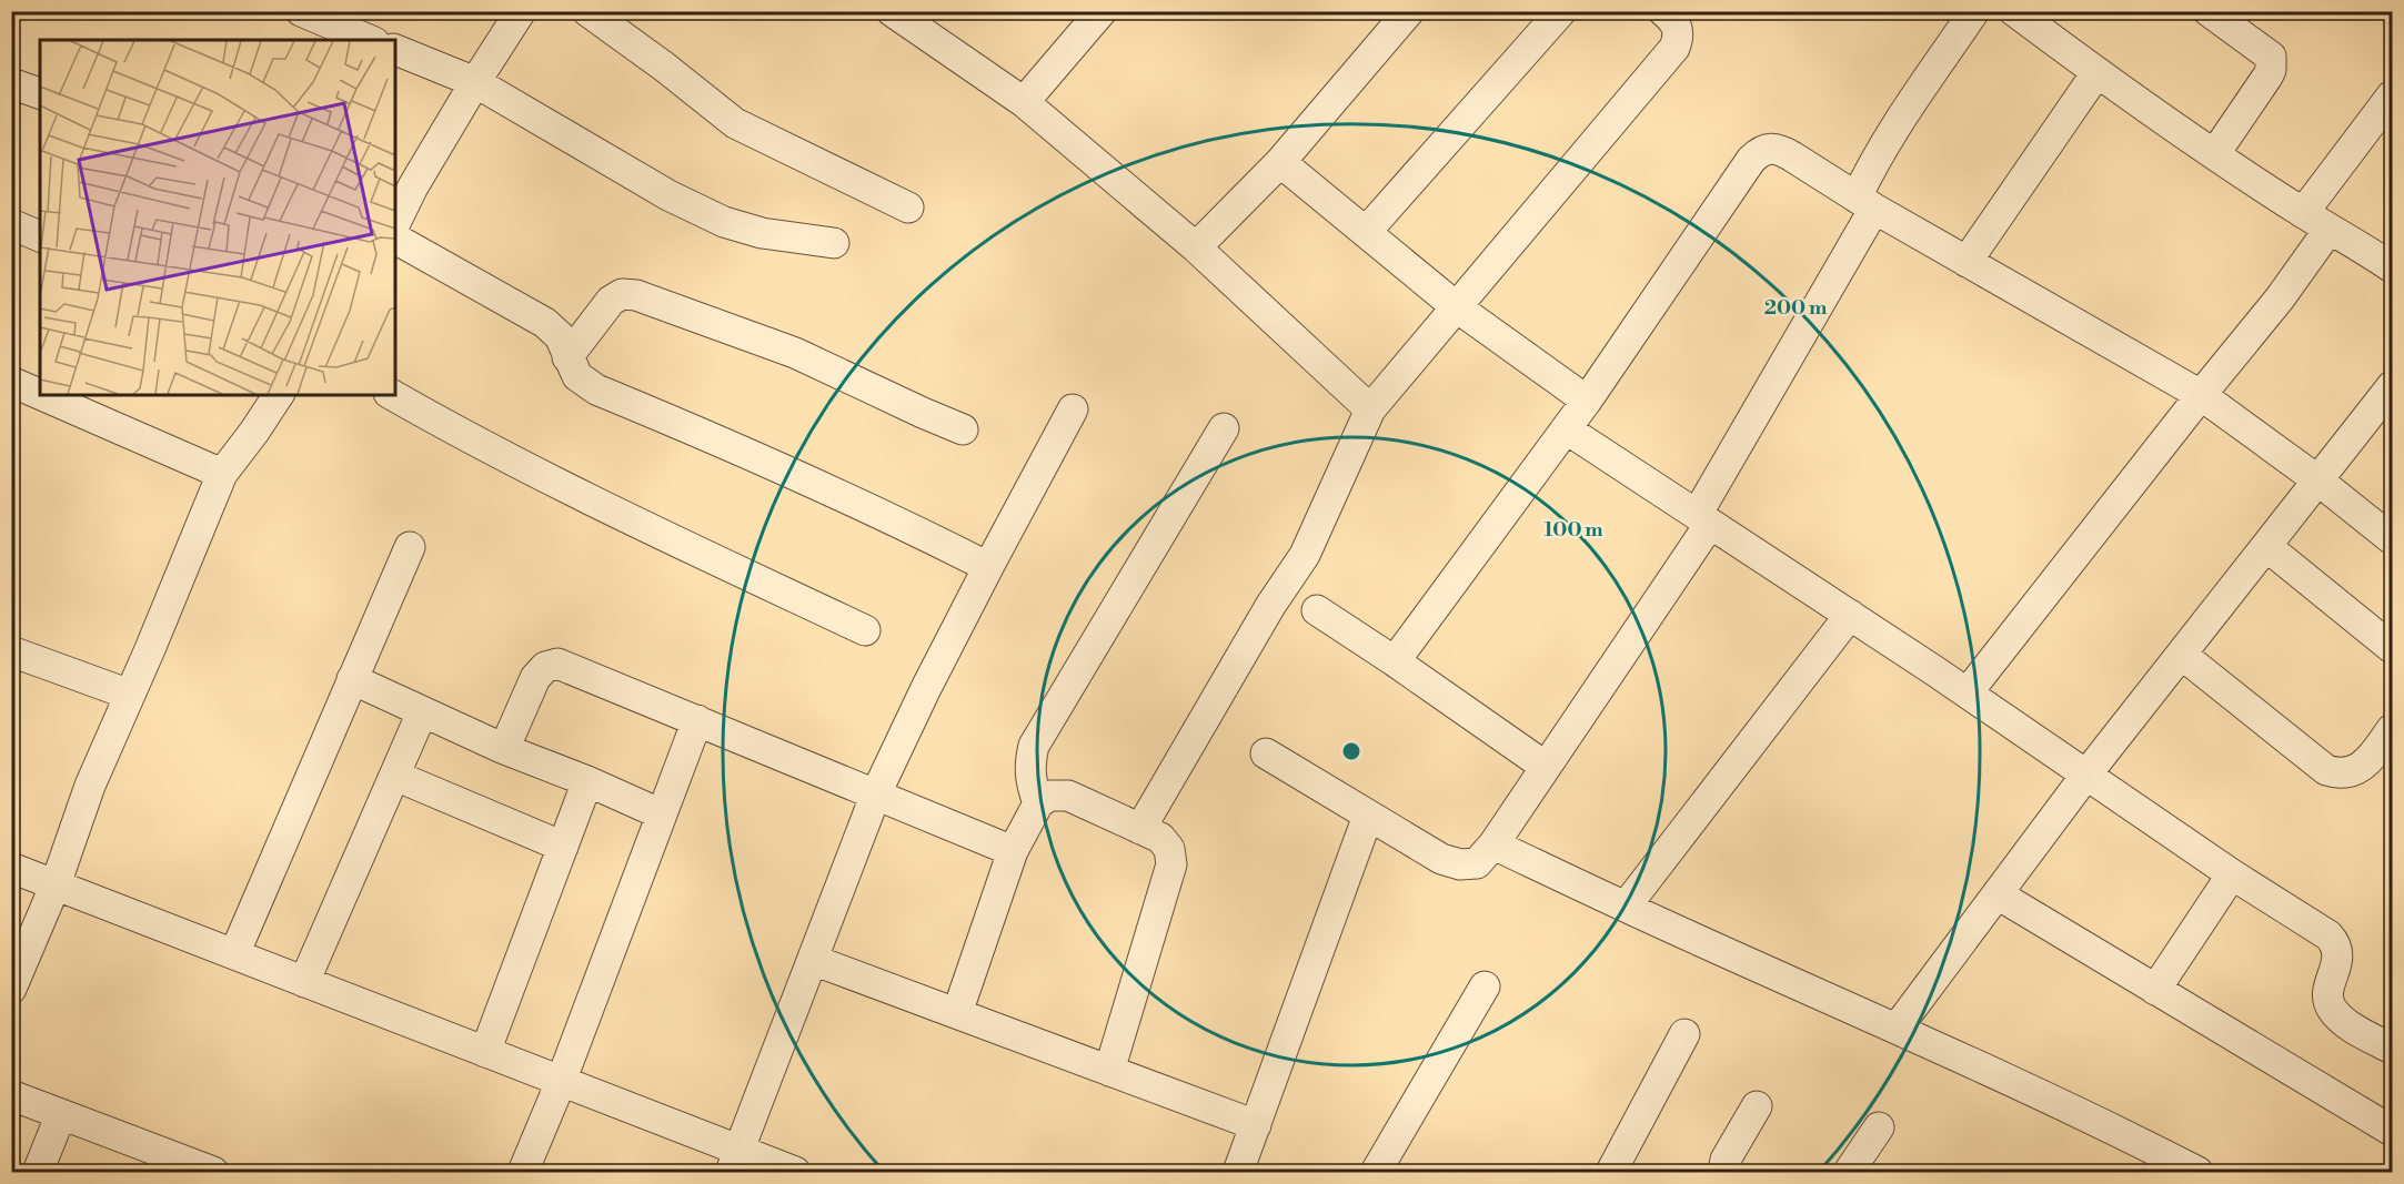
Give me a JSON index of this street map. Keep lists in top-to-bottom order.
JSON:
{
  "rings": ["200 m", "100 m"]
}
